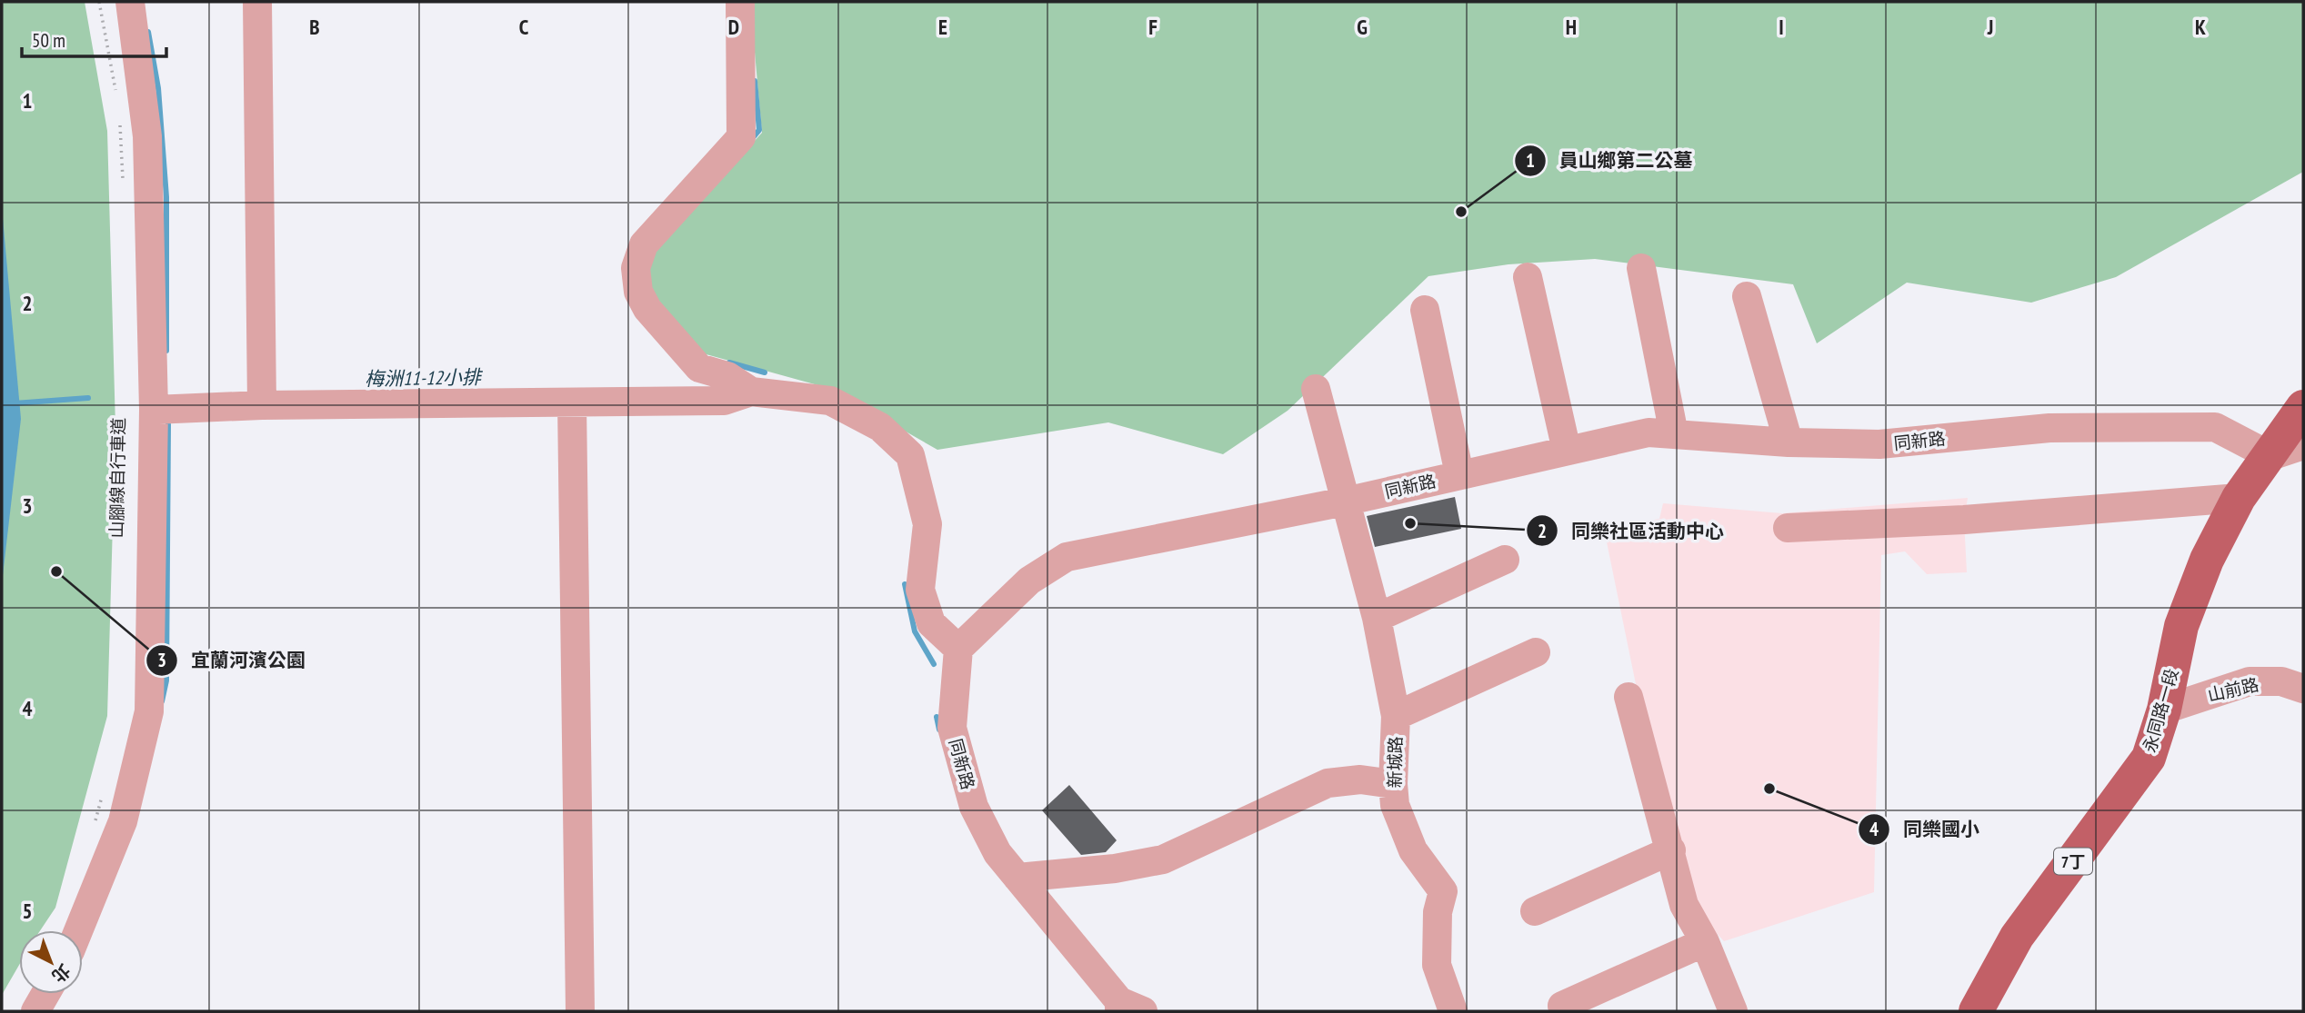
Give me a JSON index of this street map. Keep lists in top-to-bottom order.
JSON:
{
  "streets": {
    "main road": ["永同路一段", "7丁"],
    "street": ["同新路", "山前路", "新城路"]
  },
  "crossings": [
    ["同新路", "永同路一段"],
    ["同新路", "新城路"],
    ["同新路", "7丁"],
    ["山前路", "永同路一段"],
    ["永同路一段", "7丁"]
  ],
  "water": ["梅洲11-12小排"],
  "places": [
    "員山鄉第二公墓",
    "同樂社區活動中心",
    "宜蘭河濱公園",
    "同樂國小"
  ],
  "scale_bar": "50 m",
  "north": "bottom right",
  "grid": {
    "columns": [
      "B",
      "C",
      "D",
      "E",
      "F",
      "G",
      "H",
      "I",
      "J",
      "K"
    ],
    "rows": [
      "1",
      "2",
      "3",
      "4",
      "5"
    ]
  }
}
